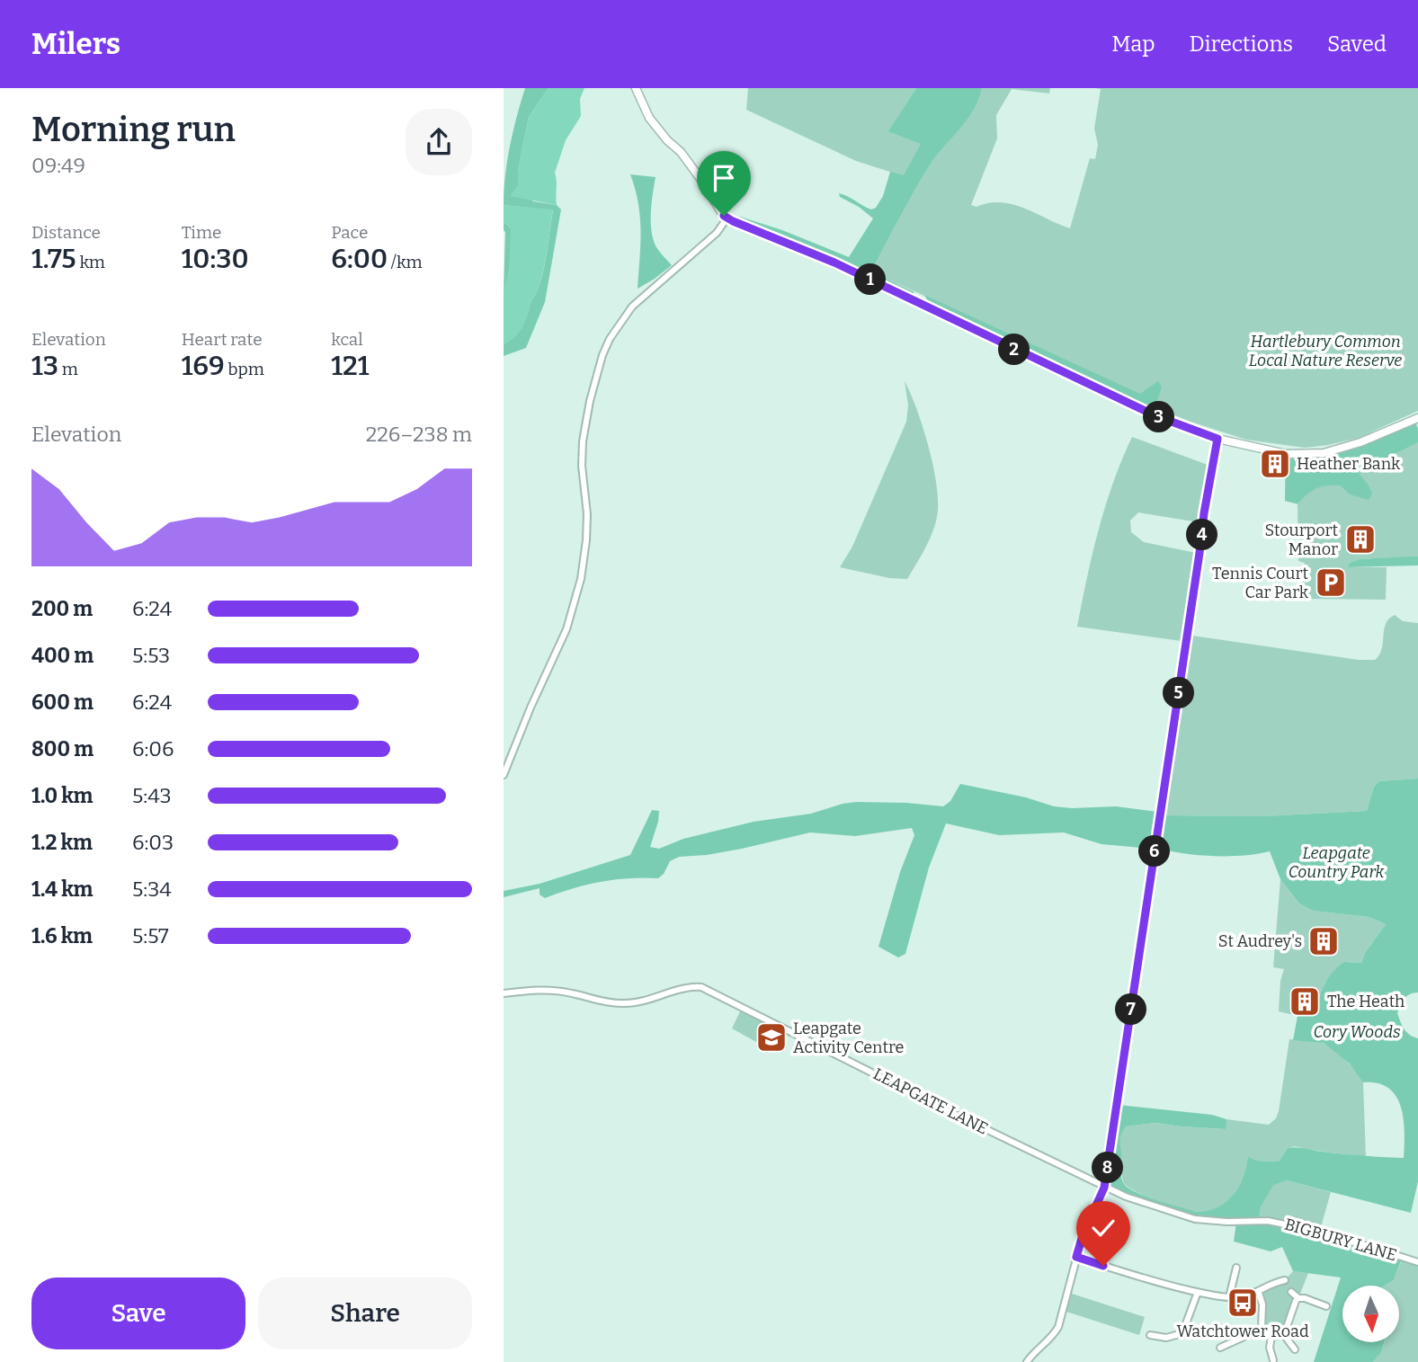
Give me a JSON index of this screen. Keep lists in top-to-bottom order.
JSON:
{
  "streets": {
    "street": ["LEAPGATE LANE", "BIGBURY LANE"]
  },
  "crossings": [
    ["LEAPGATE LANE", "BIGBURY LANE"]
  ],
  "parks": ["Hartlebury Common Local Nature Reserve", "Leapgate Country Park", "Cory Woods"],
  "places": {
    "building": [
      "Heather Bank",
      "Stourport Manor",
      "St Audrey's",
      "The Heath"
    ],
    "parking": ["Tennis Court Car Park"],
    "school or university": ["Leapgate Activity Centre"],
    "bus stop": ["Watchtower Road"]
  },
  "north": "bottom",
  "page": {
    "header": "Milers",
    "nav": ["Map", "Directions", "Saved"],
    "heading": ["Morning run", "09:49"],
    "stats": [
      ["Distance", "1.75 km"],
      ["Time", "10:30"],
      ["Pace", "6:00 /km"],
      ["Elevation", "13 m"],
      ["Heart rate", "169 bpm"],
      ["kcal", "121"]
    ],
    "pins": [
      "1",
      "2",
      "3",
      "4",
      "5",
      "6",
      "7",
      "8"
    ],
    "chart": ["Elevation", "226–238 m"],
    "list": [
      {
        "name": "200 m",
        "note": "6:24"
      },
      {
        "name": "400 m",
        "note": "5:53"
      },
      {
        "name": "600 m",
        "note": "6:24"
      },
      {
        "name": "800 m",
        "note": "6:06"
      },
      {
        "name": "1.0 km",
        "note": "5:43"
      },
      {
        "name": "1.2 km",
        "note": "6:03"
      },
      {
        "name": "1.4 km",
        "note": "5:34"
      },
      {
        "name": "1.6 km",
        "note": "5:57"
      }
    ],
    "buttons": ["Save", "Share"]
  }
}
